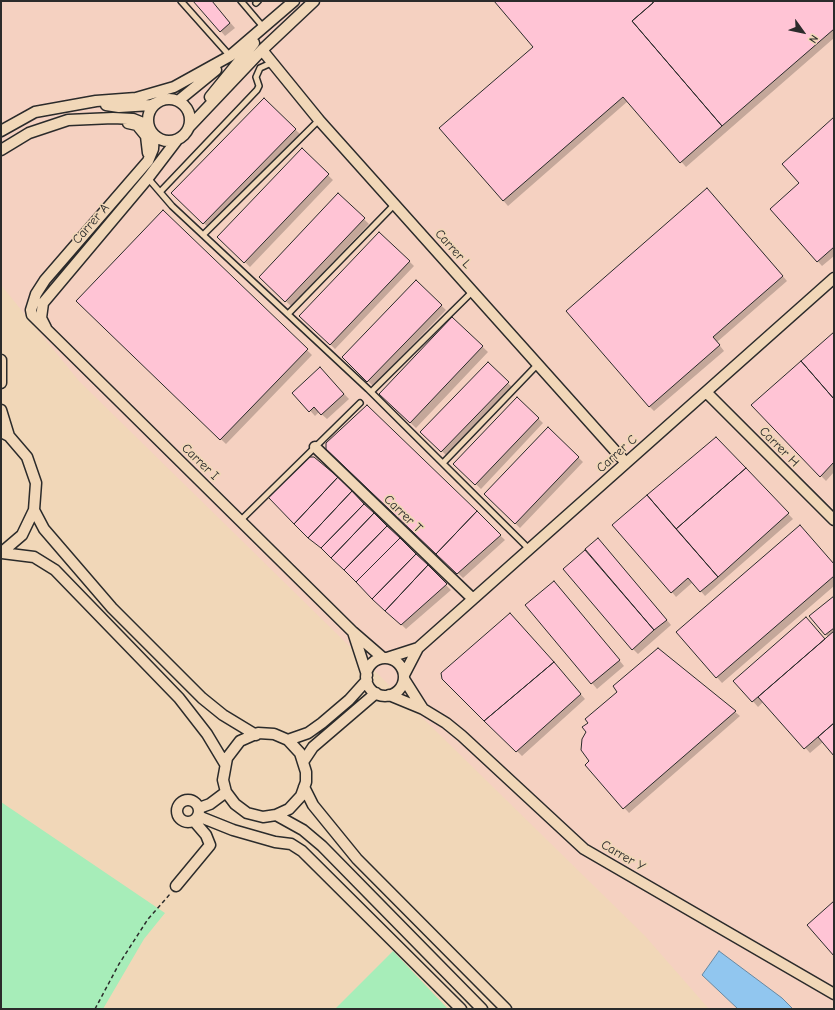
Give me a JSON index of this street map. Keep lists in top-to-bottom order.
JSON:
{
  "streets": {
    "street": [
      "Carrer A",
      "Carrer L",
      "Carrer H",
      "Carrer C",
      "Carrer I",
      "Carrer T",
      "Carrer Y"
    ]
  },
  "crossings": [
    ["Carrer A", "Carrer I"],
    ["Carrer L", "Carrer C"],
    ["Carrer H", "Carrer C"],
    ["Carrer C", "Carrer I"],
    ["Carrer C", "Carrer T"],
    ["Carrer C", "Carrer Y"],
    ["Carrer I", "Carrer Y"]
  ],
  "north": "bottom right"
}
